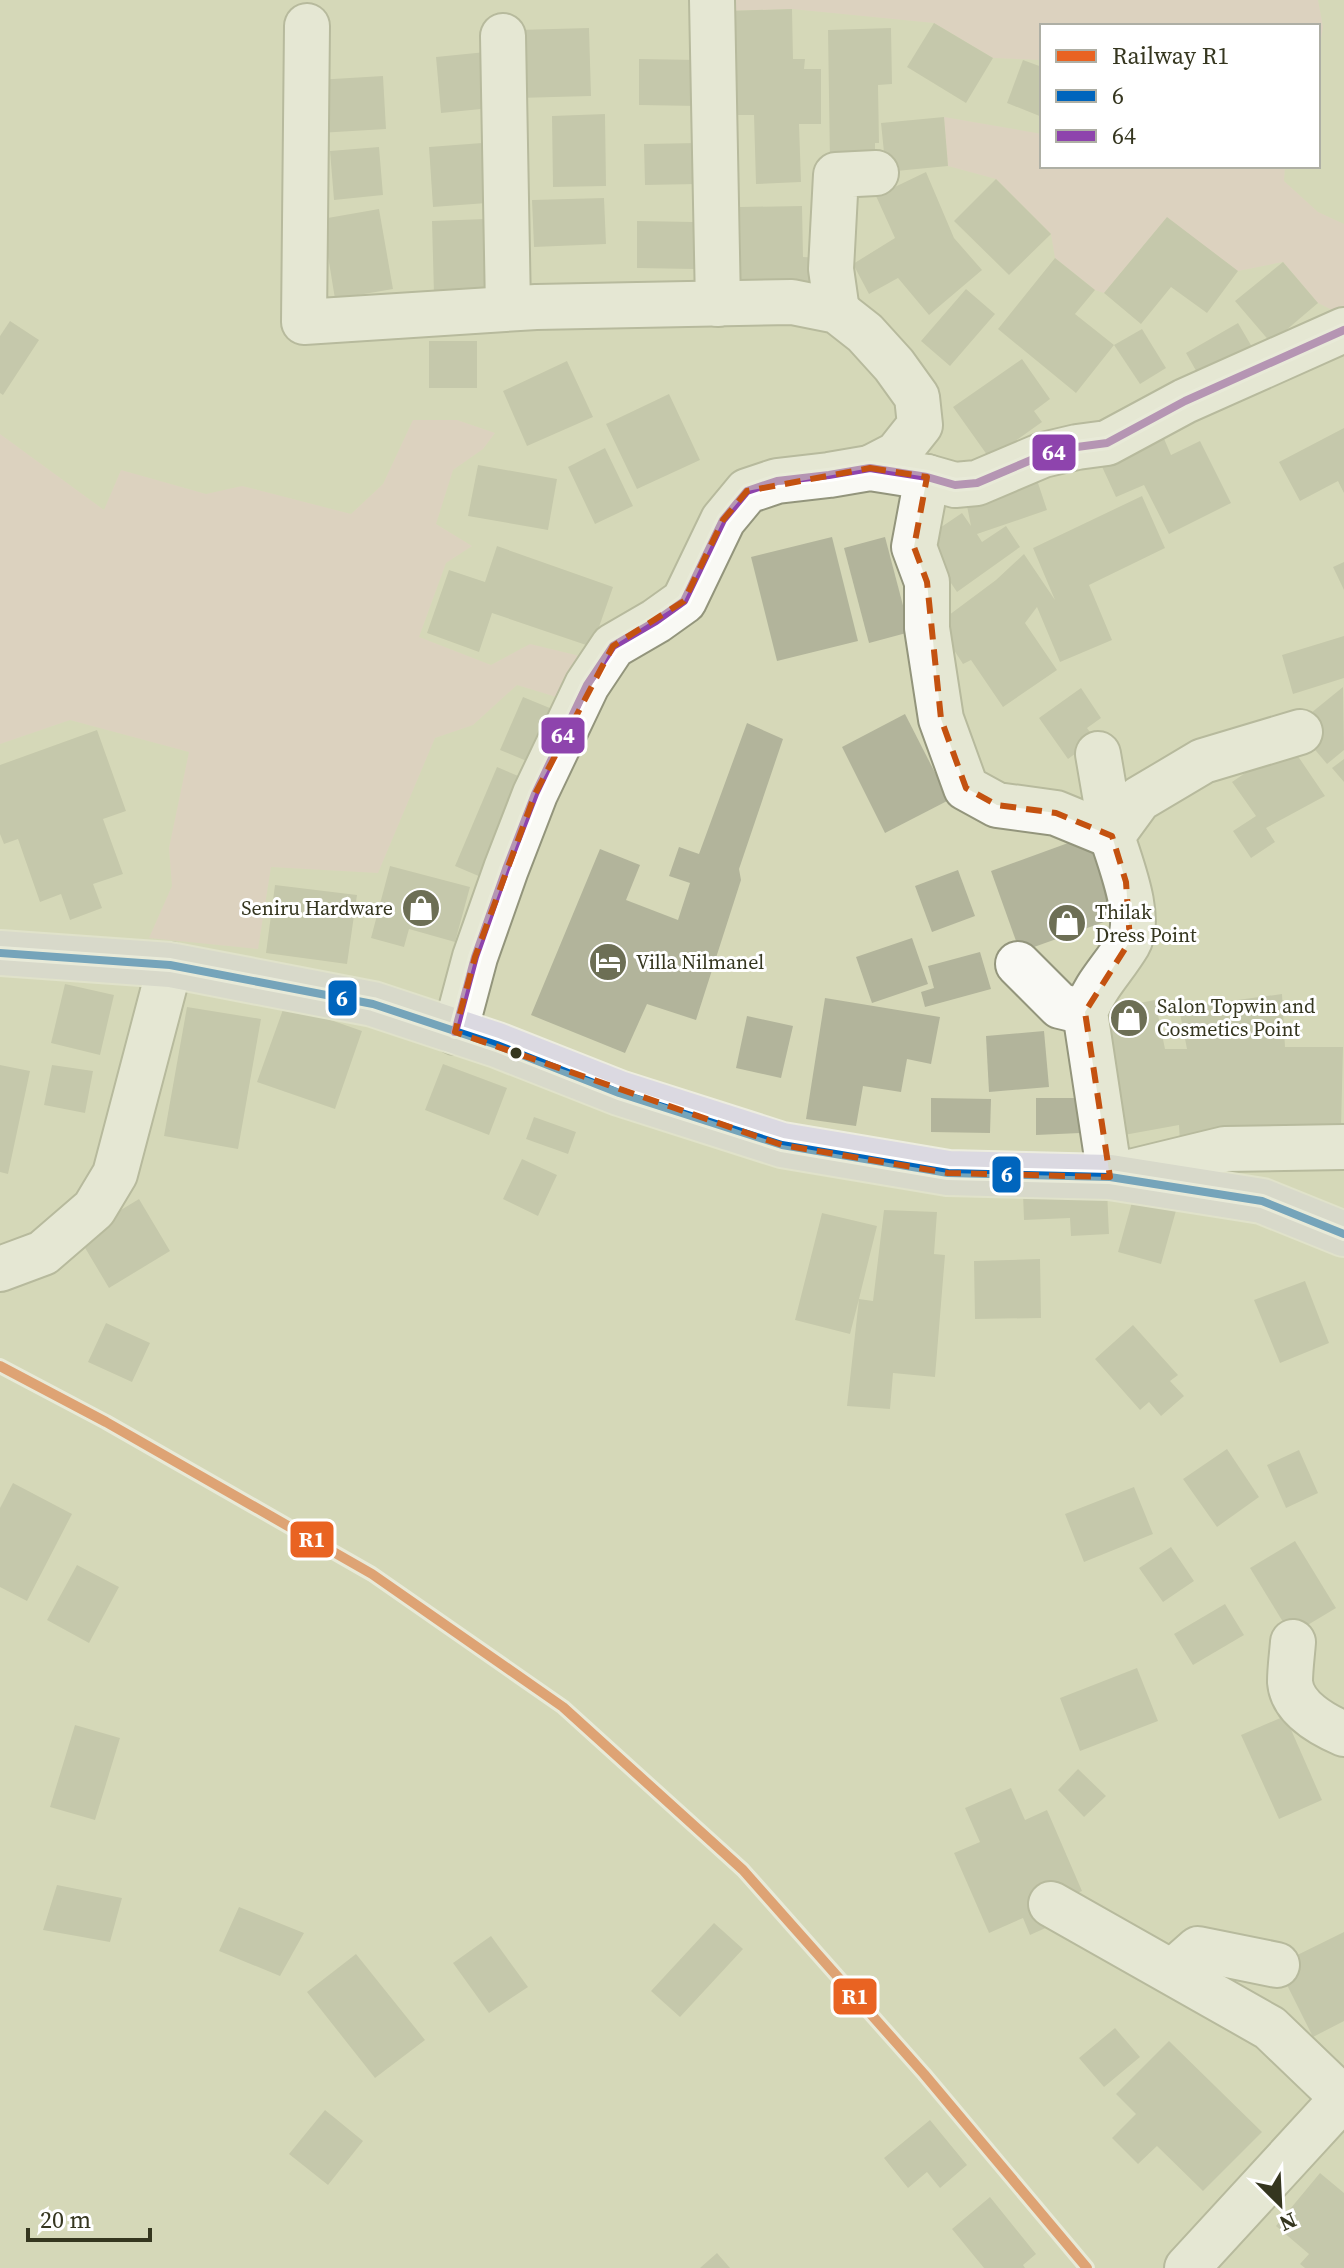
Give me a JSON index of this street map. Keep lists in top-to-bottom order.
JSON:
{
  "places": {
    "shop": ["Seniru Hardware", "Thilak Dress Point", "Salon Topwin and Cosmetics Point"],
    "hotel": ["Villa Nilmanel"]
  },
  "lines": ["transit line 64", "transit line 6", "rail line R1"],
  "legend": ["Railway R1", "6", "64"],
  "scale_bar": "20 m",
  "north": "bottom right"
}
